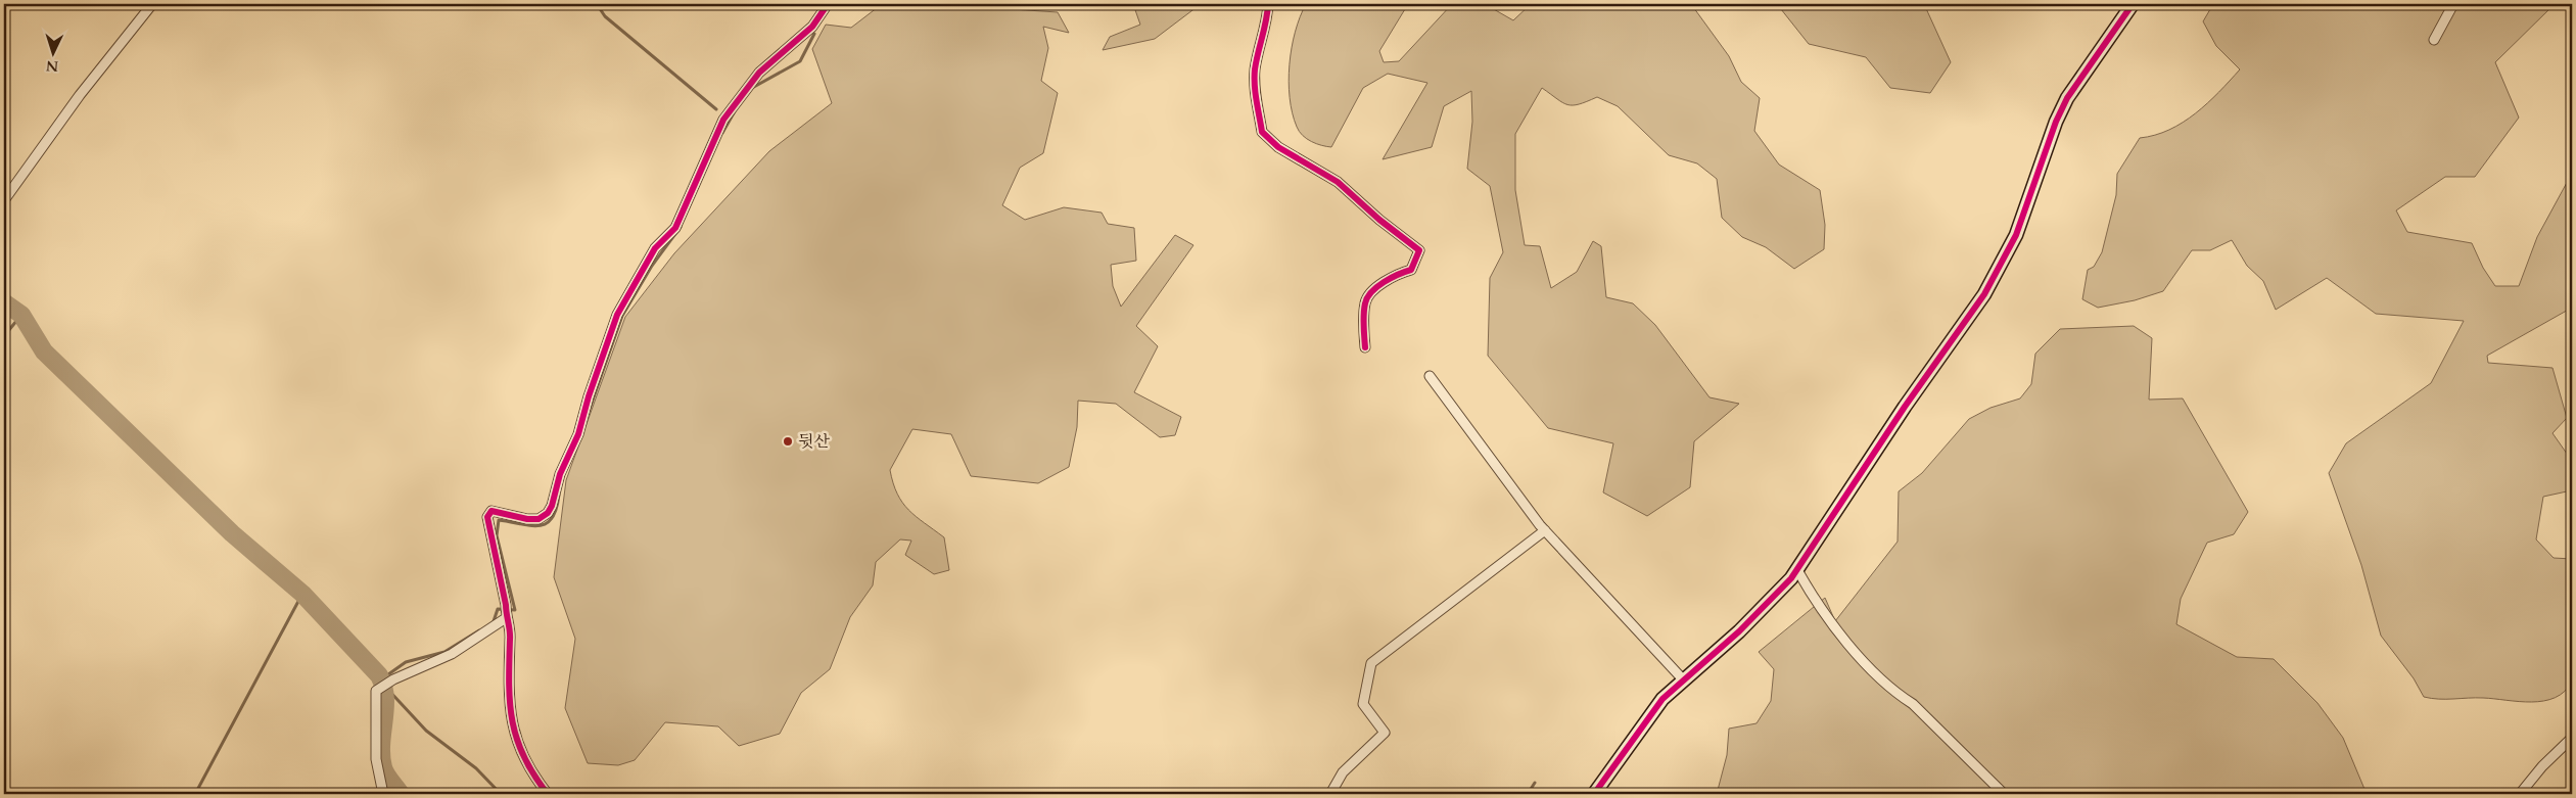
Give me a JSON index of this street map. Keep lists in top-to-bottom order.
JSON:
{
  "places": ["뒷산"],
  "north": "bottom"
}
